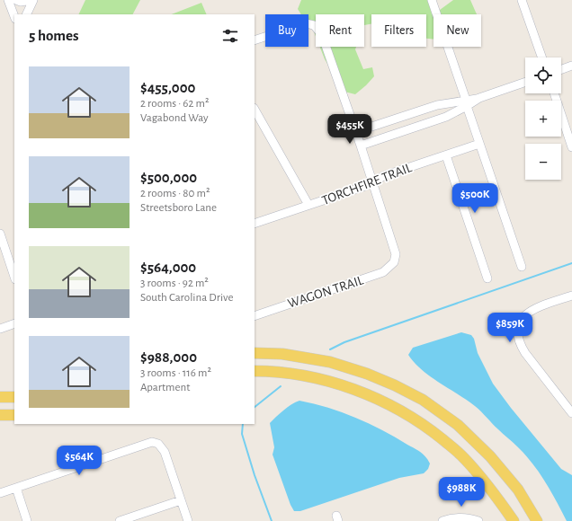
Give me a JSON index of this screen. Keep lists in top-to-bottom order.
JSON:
{
  "streets": {
    "street": ["TORCHFIRE TRAIL", "WAGON TRAIL"]
  },
  "crossings": [
    ["TORCHFIRE TRAIL", "WAGON TRAIL"]
  ],
  "page": {
    "chip": [
      "Buy",
      "Rent",
      "Filters",
      "New"
    ],
    "heading": "5 homes",
    "map_buttons": ["+", "−"],
    "list": [
      {
        "name": "$455,000",
        "note": "2 rooms · 62 m² · Vagabond Way"
      },
      {
        "name": "$500,000",
        "note": "2 rooms · 80 m² · Streetsboro Lane"
      },
      {
        "name": "$564,000",
        "note": "3 rooms · 92 m² · South Carolina Drive"
      },
      {
        "name": "$988,000",
        "note": "3 rooms · 116 m² · Apartment"
      }
    ],
    "price": [
      "$455K",
      "$500K",
      "$859K",
      "$564K",
      "$988K"
    ]
  }
}
